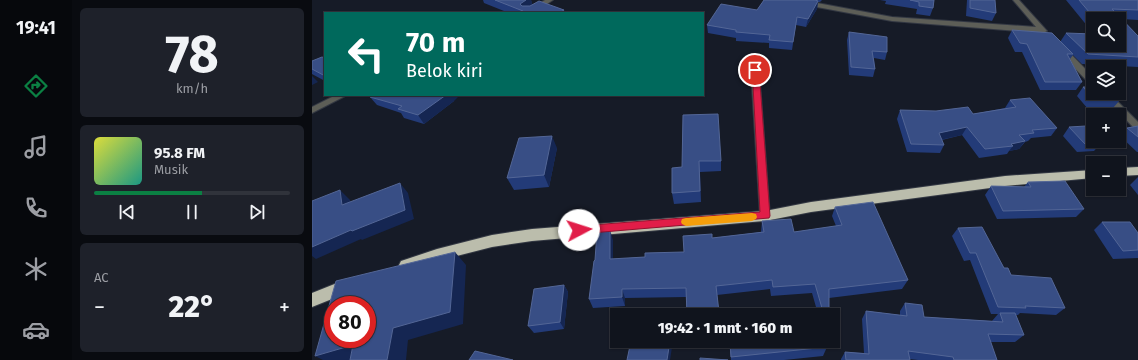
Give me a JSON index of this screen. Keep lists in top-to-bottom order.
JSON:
{
  "page": {
    "tabs": "19:41",
    "tile": [
      ["78", "km/h"],
      "AC"
    ],
    "map_buttons": ["+", "−"],
    "turn": ["70 m", "Belok kiri"],
    "song": ["95.8 FM", "Musik"],
    "heat": ["−", "22°", "+"],
    "limit": "80",
    "trip": "19:42 · 1 mnt · 160 m"
  }
}
